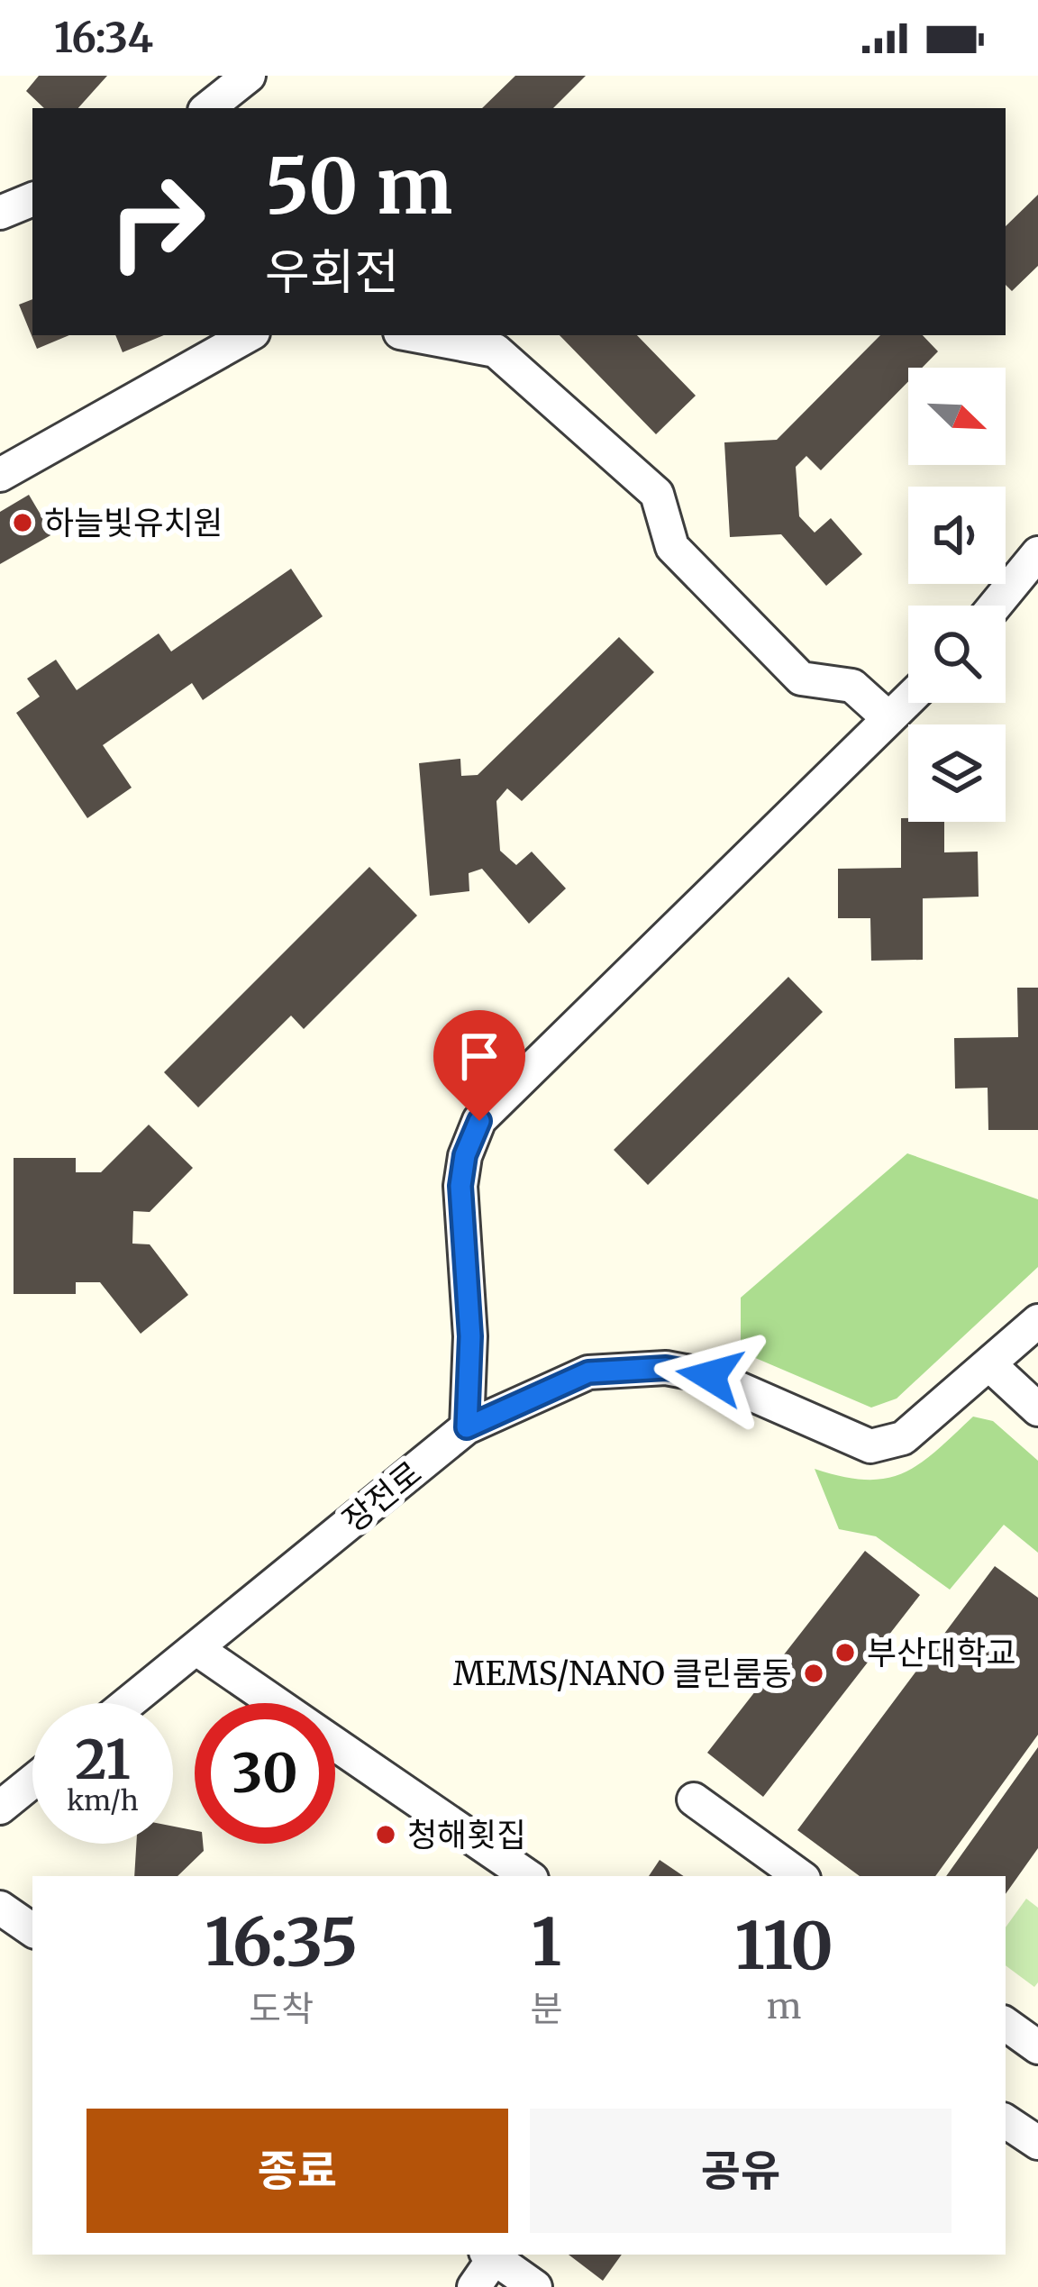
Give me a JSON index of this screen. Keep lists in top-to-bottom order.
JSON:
{
  "streets": {
    "street": ["장전로"]
  },
  "places": [
    "하늘빛유치원",
    "부산대학교",
    "MEMS/NANO 클린룸동",
    "청해횟집"
  ],
  "north": "bottom right",
  "page": {
    "status": "16:34",
    "turn": ["50 m", "우회전"],
    "speed": "21 km/h",
    "limit": "30",
    "eta": [
      "16:35",
      "도착",
      "1",
      "분",
      "110",
      "m"
    ],
    "buttons": ["종료", "공유"]
  }
}
